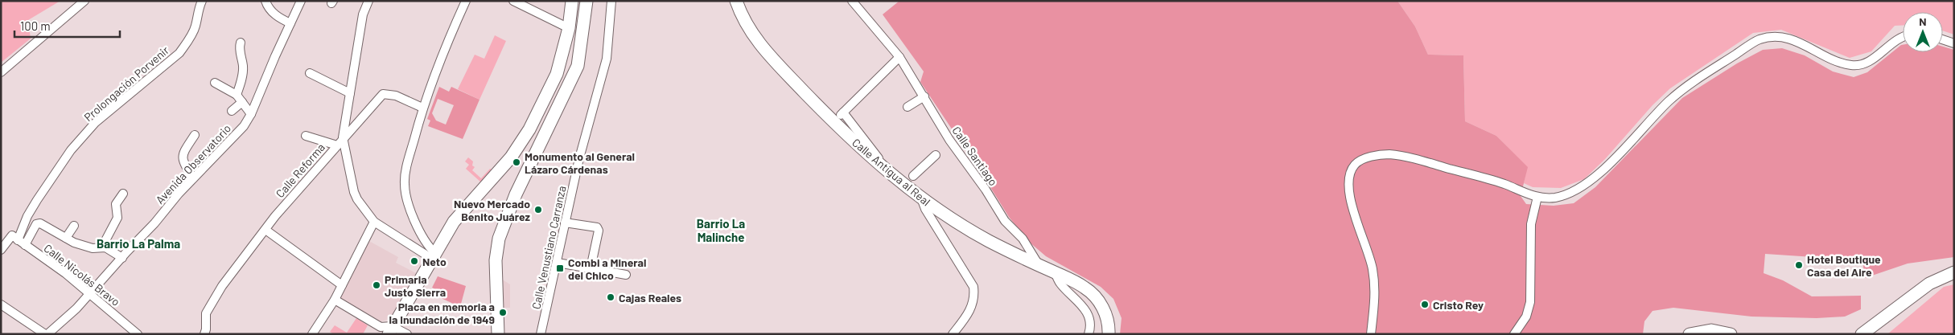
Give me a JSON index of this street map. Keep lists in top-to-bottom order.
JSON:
{
  "streets": {
    "main road": ["Calle Antigua al Real"],
    "street": [
      "Prolongación Porvenir",
      "Calle Santiago",
      "Avenida Observatorio",
      "Calle Reforma",
      "Calle Venustiano Carranza",
      "Calle Nicolás Bravo"
    ]
  },
  "crossings": [
    ["Prolongación Porvenir", "Calle Nicolás Bravo"],
    ["Calle Santiago", "Calle Antigua al Real"],
    ["Avenida Observatorio", "Calle Nicolás Bravo"]
  ],
  "districts": ["Barrio La Malinche", "Barrio La Palma"],
  "places": {
    "other": [
      "Monumento al General Lázaro Cárdenas",
      "Nuevo Mercado Benito Juárez",
      "Neto",
      "Hotel Boutique Casa del Aire",
      "Primaria Justo Sierra",
      "Cajas Reales",
      "Cristo Rey",
      "Placa en memoria a la Inundación de 1949"
    ],
    "transit": ["Combi a Mineral del Chico"]
  },
  "scale_bar": "100 m",
  "north": "top"
}
